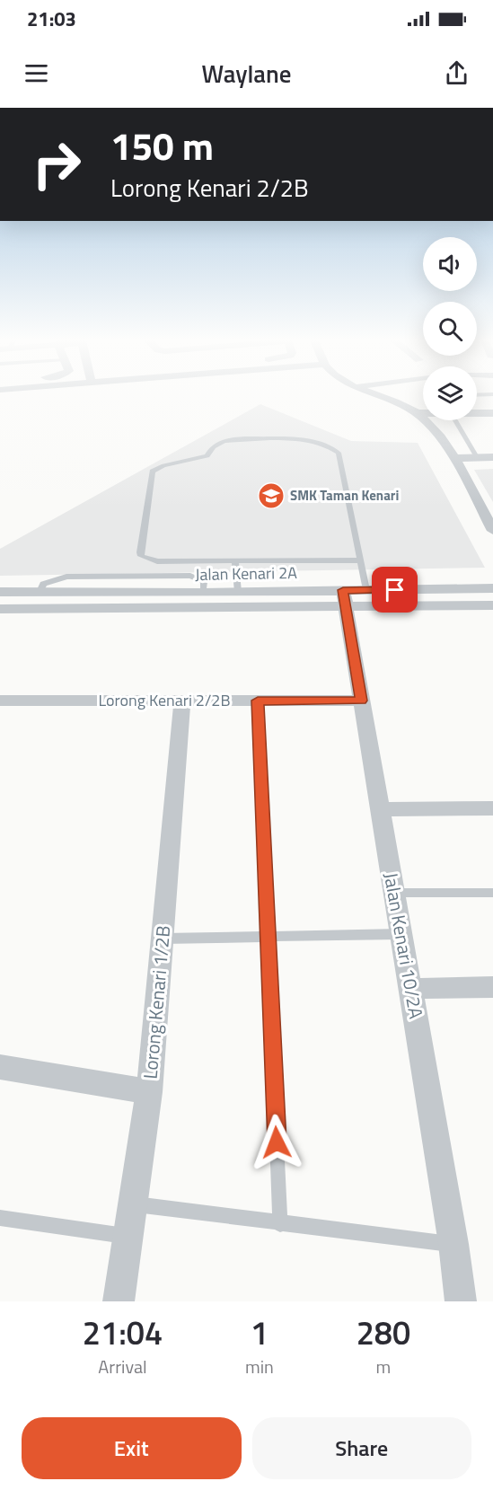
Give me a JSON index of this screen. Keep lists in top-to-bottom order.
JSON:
{
  "streets": {
    "street": [
      "Jalan Kenari 2A",
      "Lorong Kenari 2/2B",
      "Jalan Kenari 10/2A",
      "Lorong Kenari 1/2B"
    ]
  },
  "crossings": [
    ["Jalan Kenari 2A", "Jalan Kenari 10/2A"],
    ["Lorong Kenari 2/2B", "Jalan Kenari 10/2A"],
    ["Lorong Kenari 2/2B", "Lorong Kenari 1/2B"]
  ],
  "places": {
    "school or university": ["SMK Taman Kenari"]
  },
  "page": {
    "status": "21:03",
    "header": "Waylane",
    "turn": ["150 m", "Lorong Kenari 2/2B"],
    "eta": [
      "21:04",
      "Arrival",
      "1",
      "min",
      "280",
      "m"
    ],
    "buttons": ["Exit", "Share"]
  }
}
